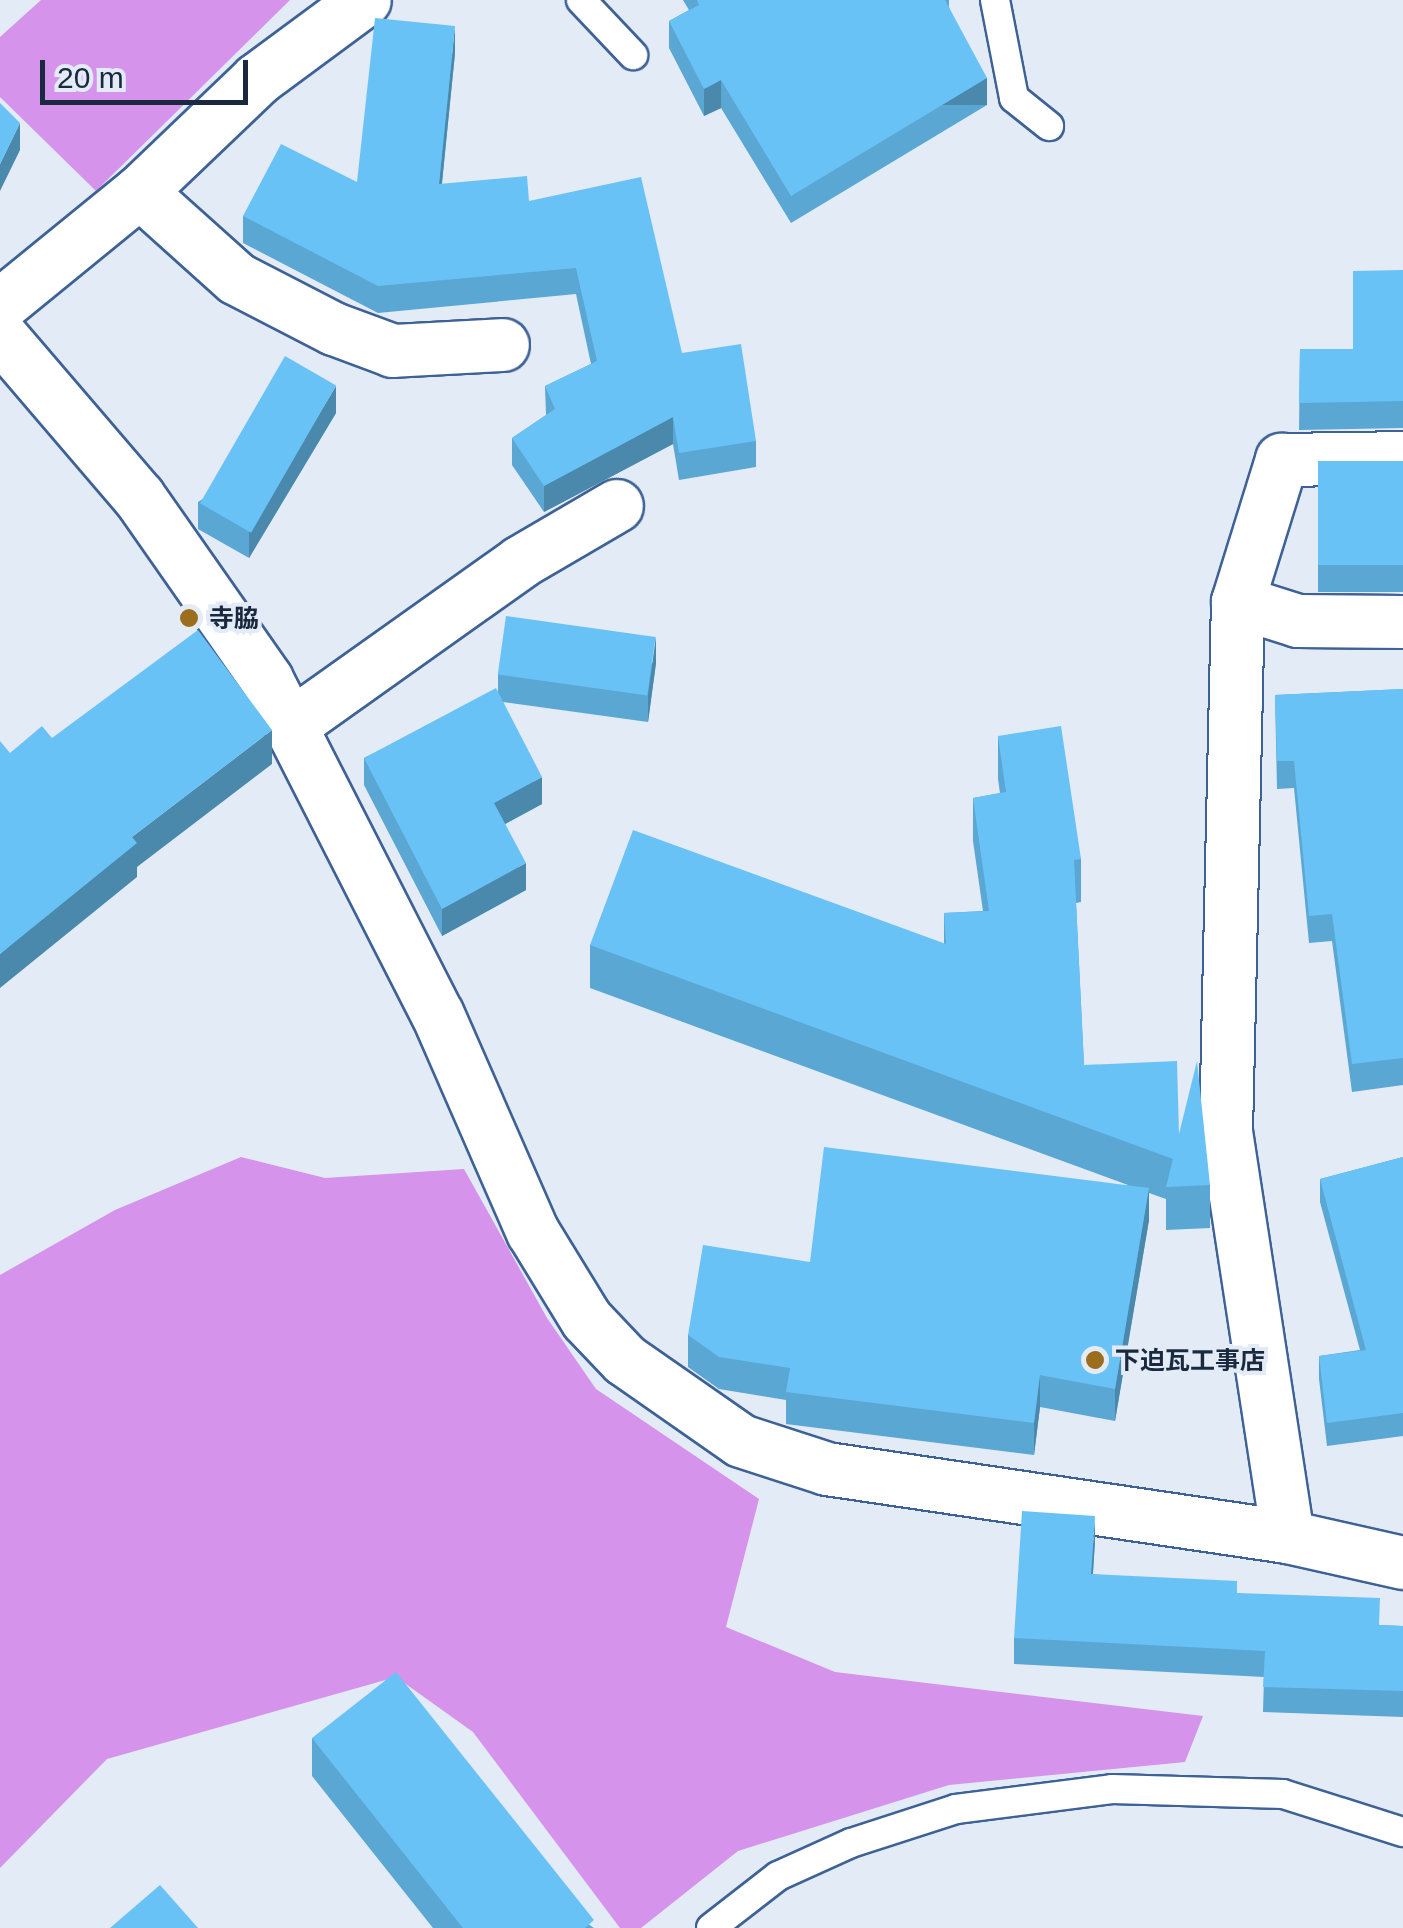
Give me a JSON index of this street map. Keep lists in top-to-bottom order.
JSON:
{
  "places": ["寺脇", "下迫瓦工事店"],
  "scale_bar": "20 m"
}
